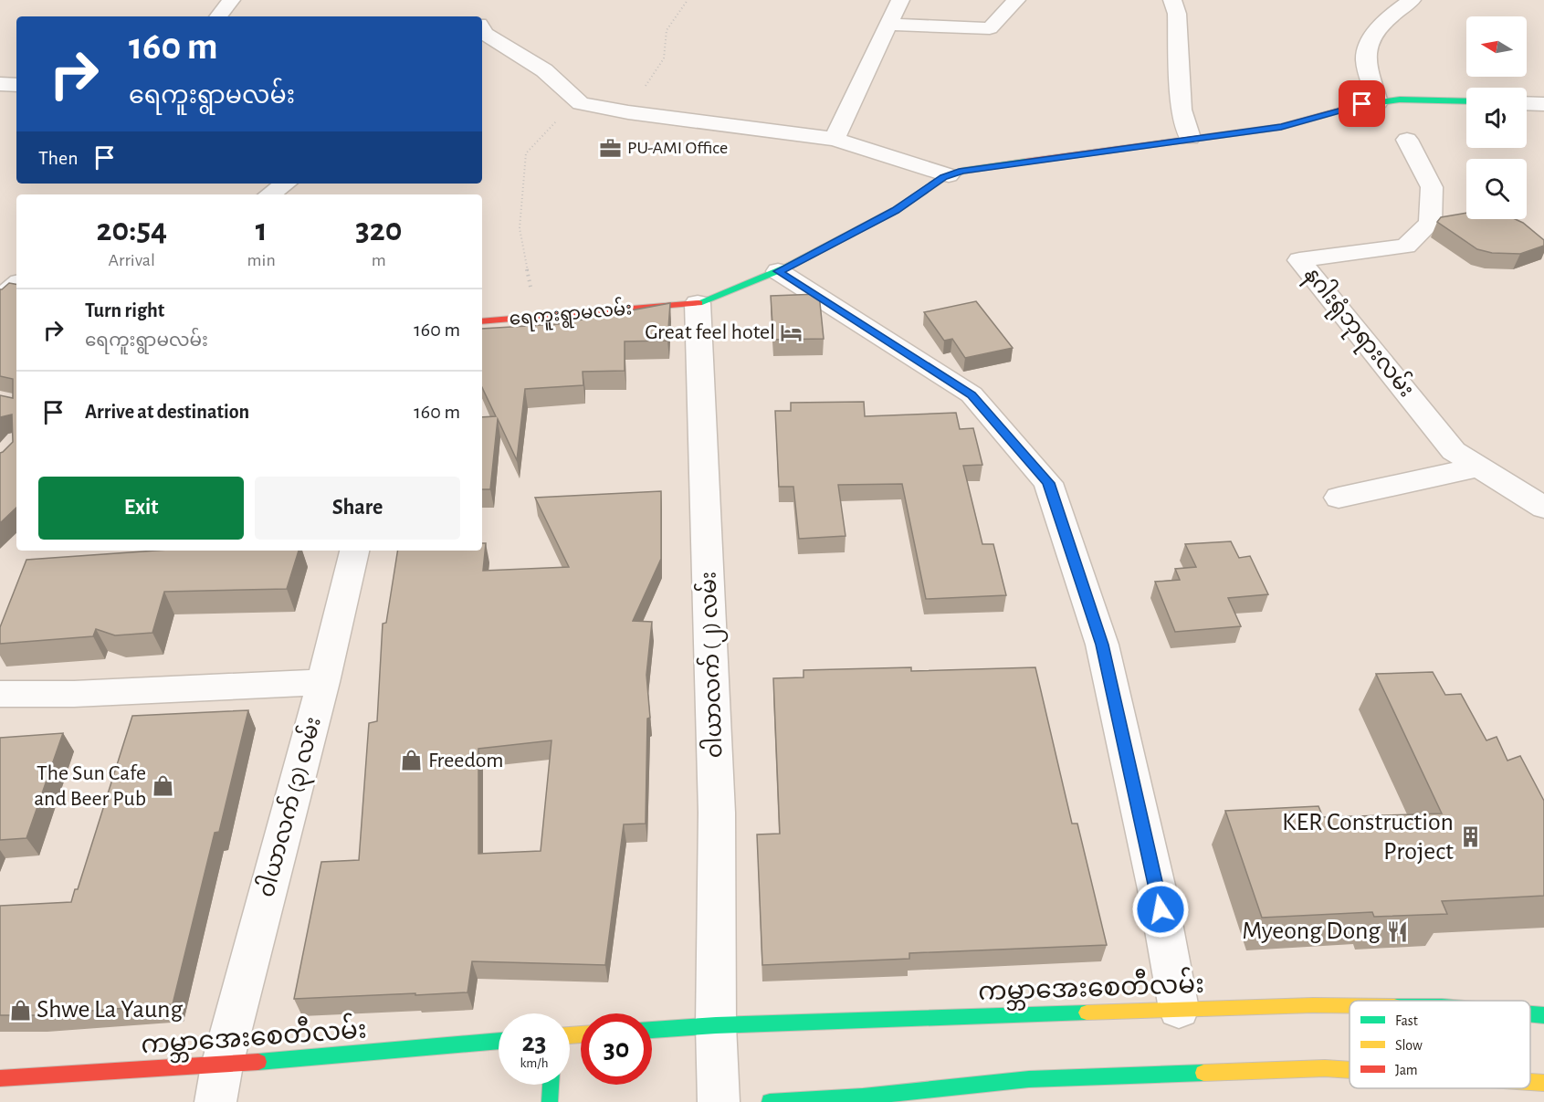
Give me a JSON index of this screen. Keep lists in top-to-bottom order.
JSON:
{
  "streets": {
    "main road": ["ရေကူးရွာမလမ်း", "ကမ္ဘာအေးစေတီလမ်း"],
    "street": ["နဂါးရုံဘုရားလမ်း", "ဝါယာလက် (၂) လမ်း", "ဝါယာလက် (၃) လမ်း"]
  },
  "crossings": [
    ["ရေကူးရွာမလမ်း", "ဝါယာလက် (၂) လမ်း"],
    ["ဝါယာလက် (၂) လမ်း", "ကမ္ဘာအေးစေတီလမ်း"],
    ["ဝါယာလက် (၃) လမ်း", "ကမ္ဘာအေးစေတီလမ်း"]
  ],
  "places": {
    "office": ["PU-AMI Office"],
    "hotel": ["Great feel hotel"],
    "shop": ["Freedom", "The Sun Cafe and Beer Pub", "Shwe La Yaung"],
    "building": ["KER Construction Project"],
    "restaurant": ["Myeong Dong"]
  },
  "legend": ["Fast", "Slow", "Jam"],
  "north": "left",
  "page": {
    "turn": ["160 m", "ရေကူးရွာမလမ်း"],
    "then": "Then",
    "eta": [
      "20:54",
      "Arrival",
      "1",
      "min",
      "320",
      "m"
    ],
    "list": [
      {
        "name": "Turn right",
        "note": "ရေကူးရွာမလမ်း",
        "value": "160 m"
      },
      {
        "name": "Arrive at destination",
        "value": "160 m"
      }
    ],
    "buttons": ["Exit", "Share"],
    "speed": "23 km/h",
    "limit": "30"
  }
}
